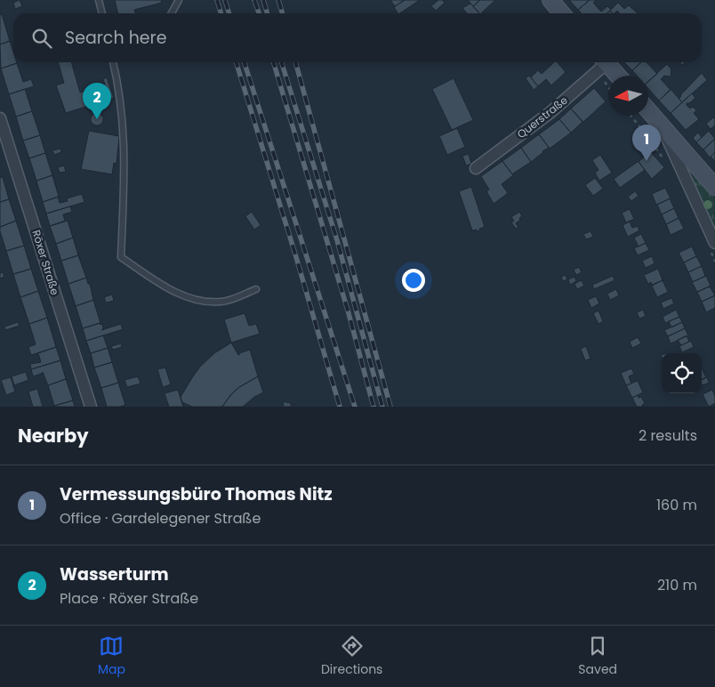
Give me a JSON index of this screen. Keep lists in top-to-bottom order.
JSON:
{
  "streets": {
    "street": ["Querstraße", "Röxer Straße"]
  },
  "north": "left",
  "page": {
    "search": "Search here",
    "pins": ["2", "1"],
    "heading": ["Nearby", "2 results"],
    "list": [
      {
        "mark": "1",
        "name": "Vermessungsbüro Thomas Nitz",
        "note": "Office · Gardelegener Straße",
        "value": "160 m"
      },
      {
        "mark": "2",
        "name": "Wasserturm",
        "note": "Place · Röxer Straße",
        "value": "210 m"
      }
    ],
    "nav": ["Map", "Directions", "Saved"]
  }
}
